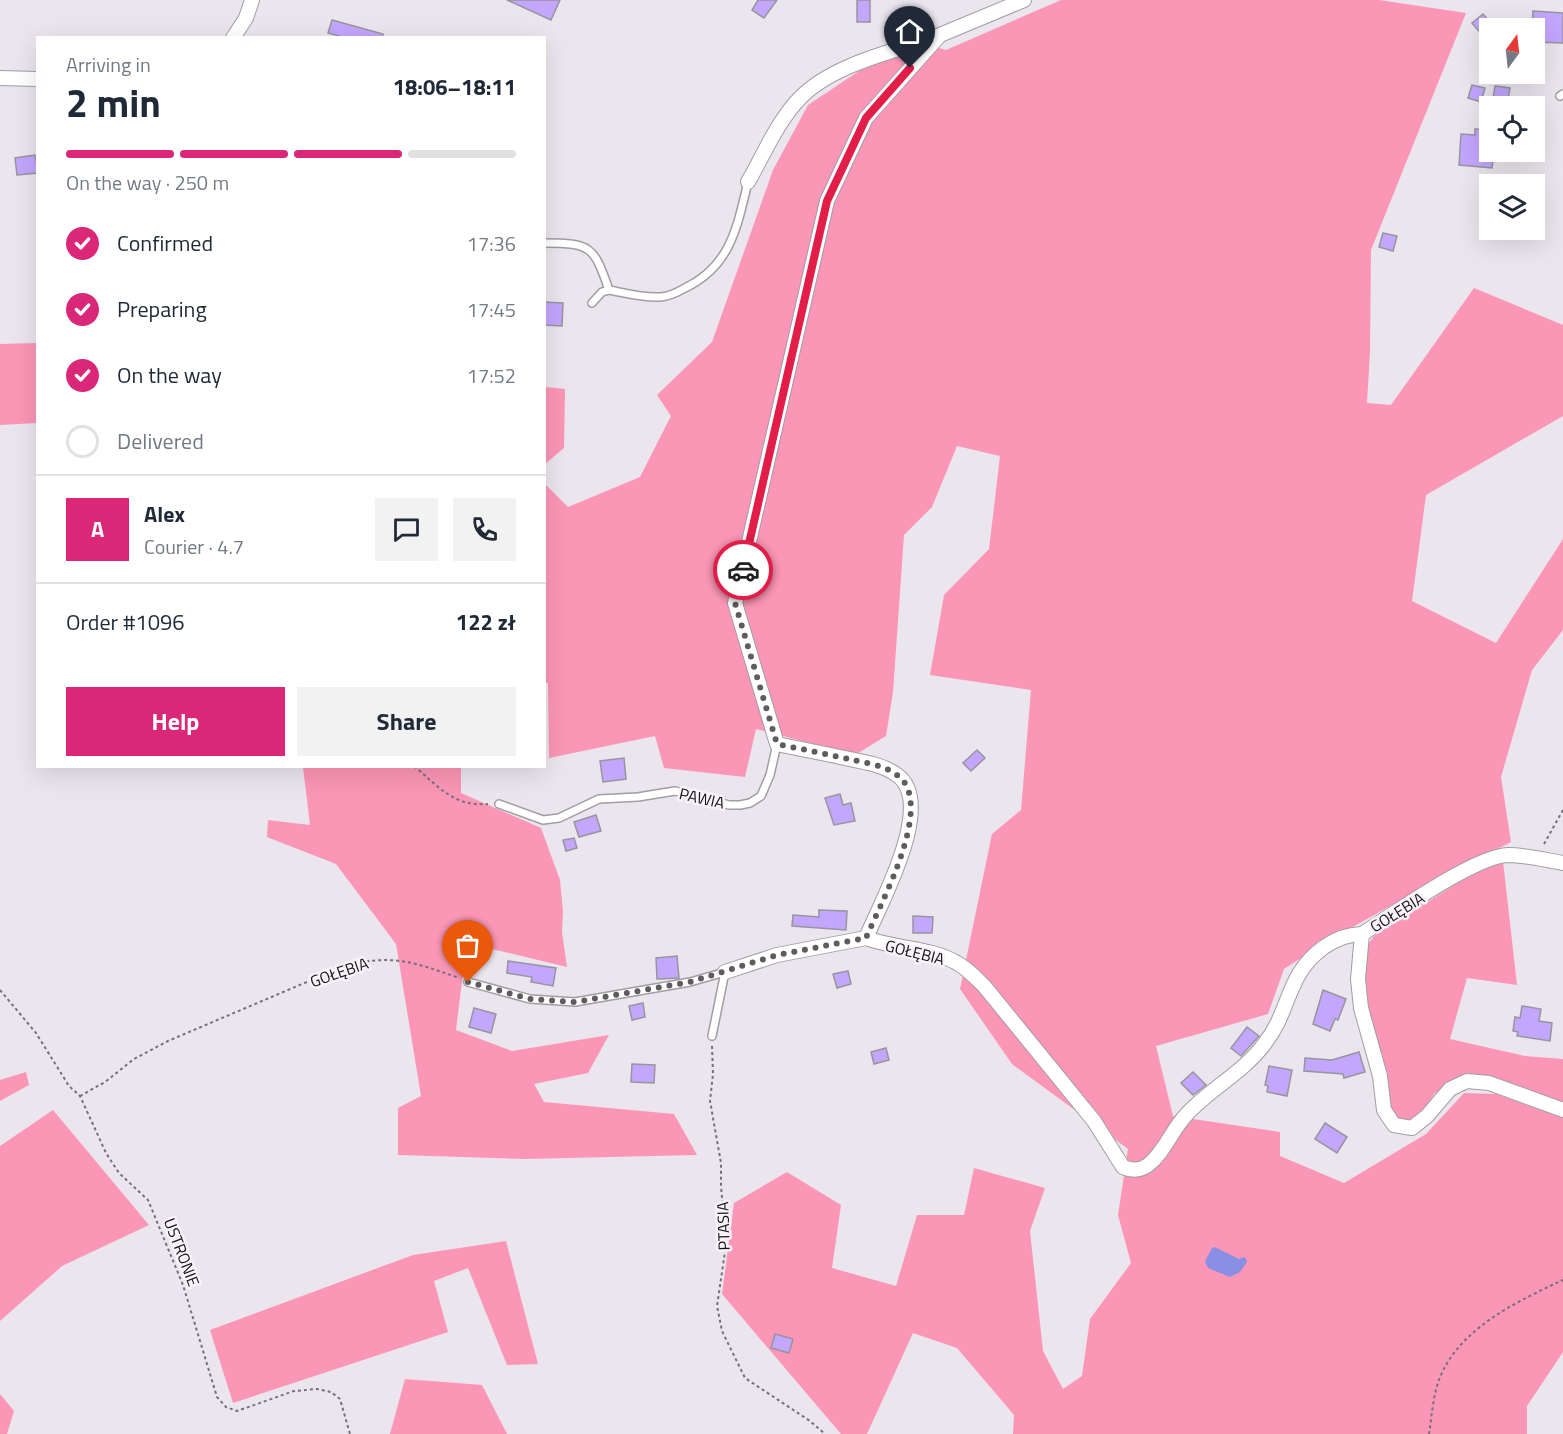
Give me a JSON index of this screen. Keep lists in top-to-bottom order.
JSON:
{
  "streets": {
    "street": ["GOŁĘBIA"],
    "lane": ["PAWIA"],
    "path": ["PTASIA", "USTRONIE"]
  },
  "crossings": [
    ["GOŁĘBIA", "USTRONIE"]
  ],
  "north": "top",
  "page": {
    "heading": ["2 min", "Arriving in", "18:06–18:11"],
    "panel": [
      "Alex",
      "Courier · 4.7",
      "Order #1096",
      "122 zł"
    ],
    "bar": "On the way · 250 m",
    "list": [
      ["Confirmed", "17:36"],
      ["Preparing", "17:45"],
      ["On the way", "17:52"],
      "Delivered"
    ],
    "round": "A",
    "buttons": ["Help", "Share"]
  }
}
